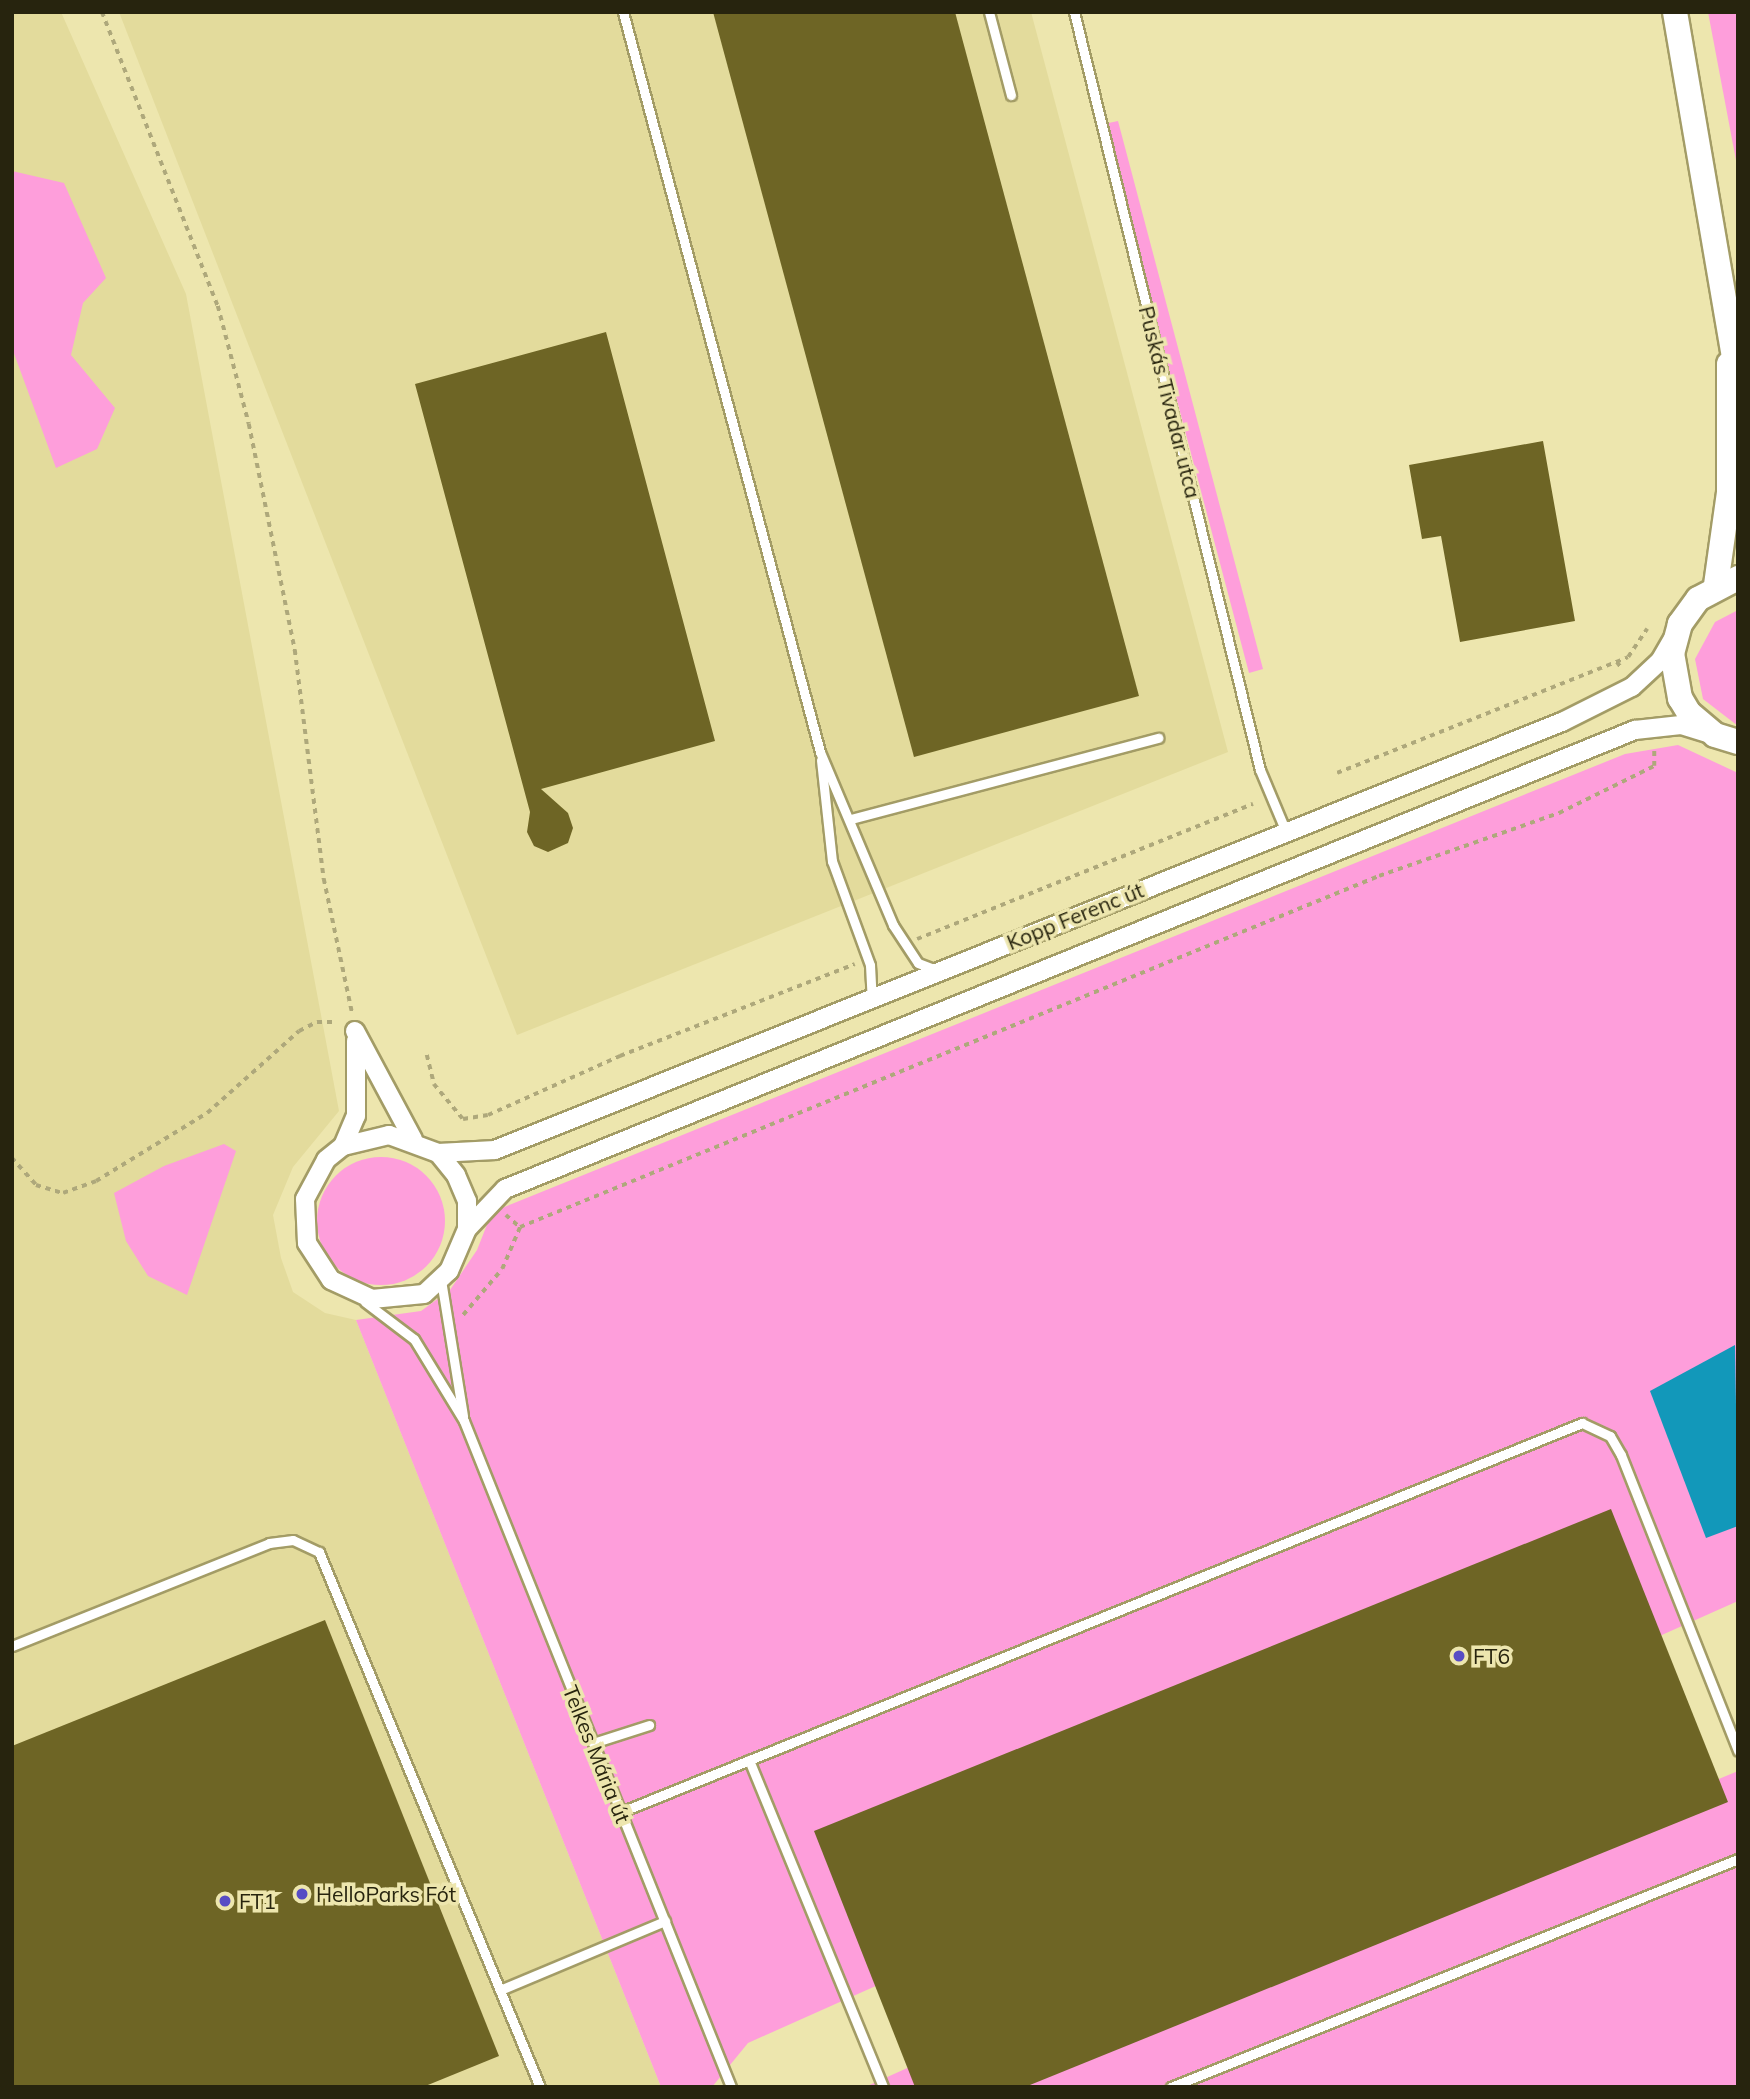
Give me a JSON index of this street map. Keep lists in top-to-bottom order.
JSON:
{
  "streets": {
    "street": ["Kopp Ferenc út"],
    "lane": ["Puskás Tivadar utca", "Telkes Mária út"]
  },
  "crossings": [
    ["Puskás Tivadar utca", "Kopp Ferenc út"]
  ],
  "places": ["FT6", "HelloParks Fót", "FT1"]
}
